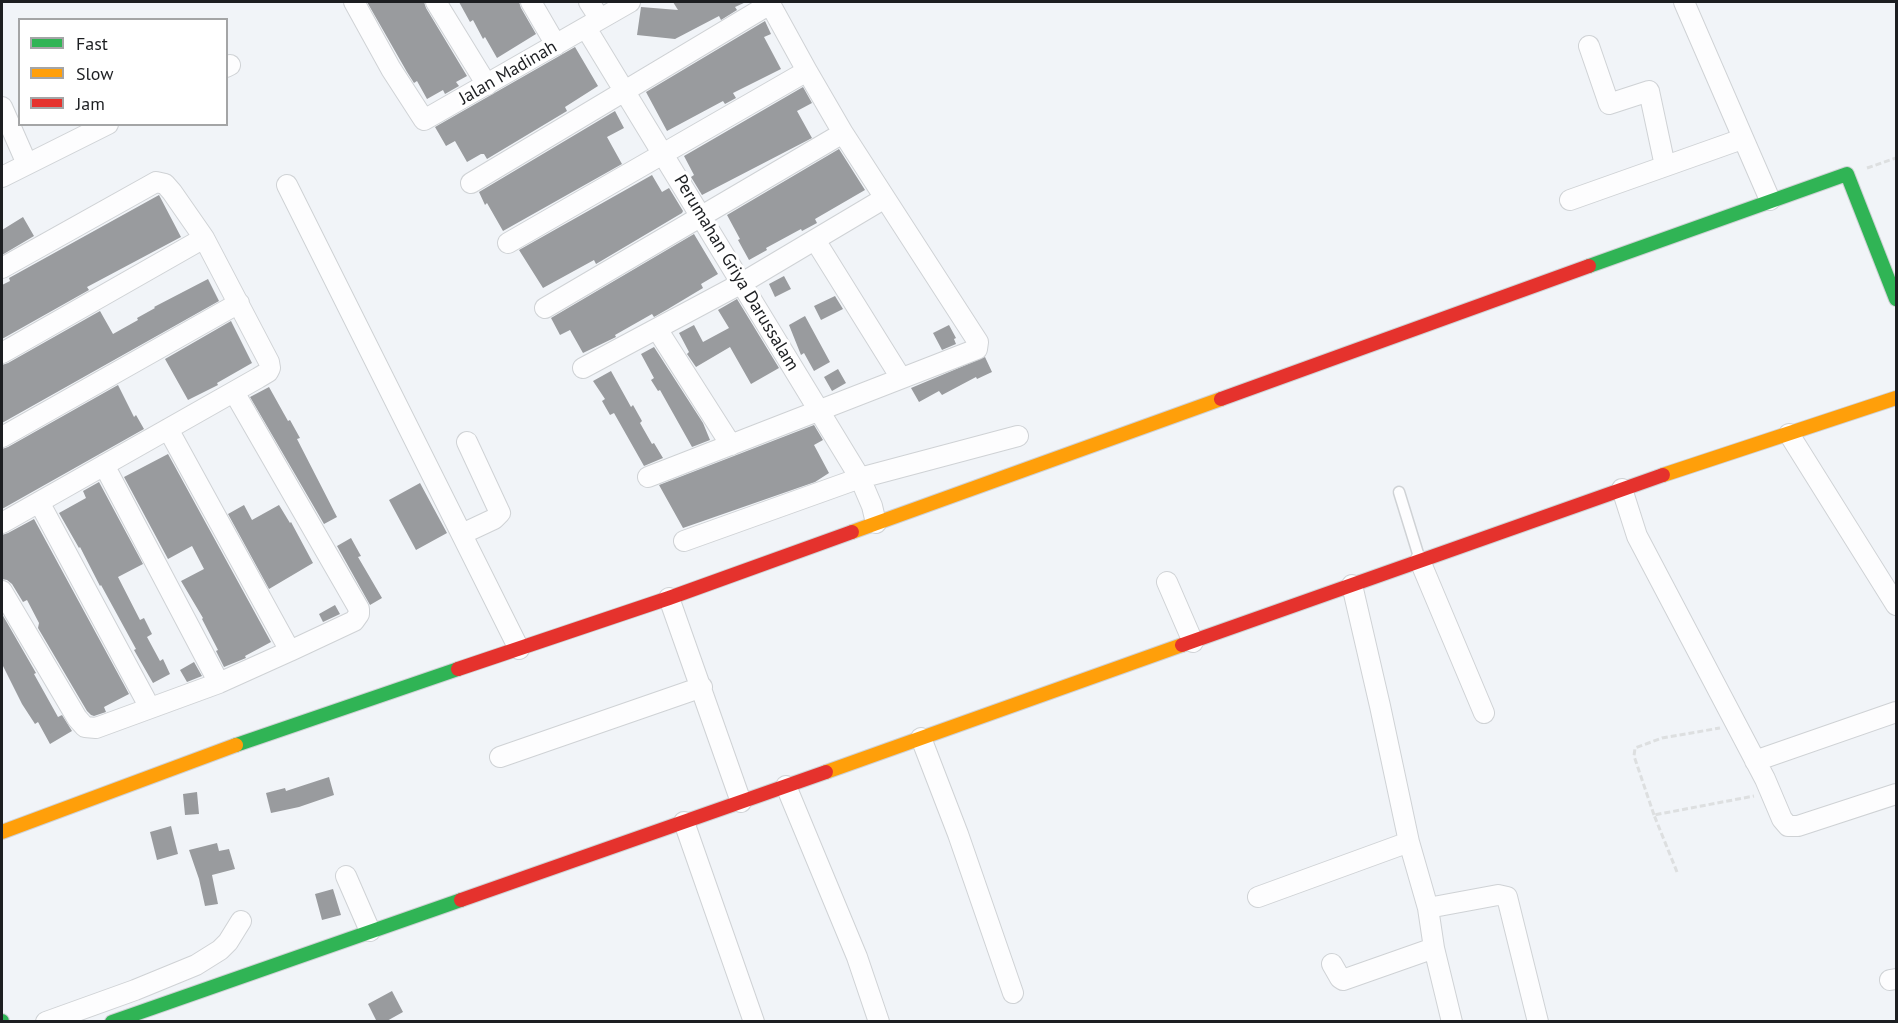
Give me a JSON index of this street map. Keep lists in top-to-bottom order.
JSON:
{
  "streets": {
    "street": ["Jalan Madinah", "Perumahan Griya Darussalam"]
  },
  "crossings": [
    ["Jalan Madinah", "Perumahan Griya Darussalam"]
  ],
  "legend": ["Fast", "Slow", "Jam"]
}
